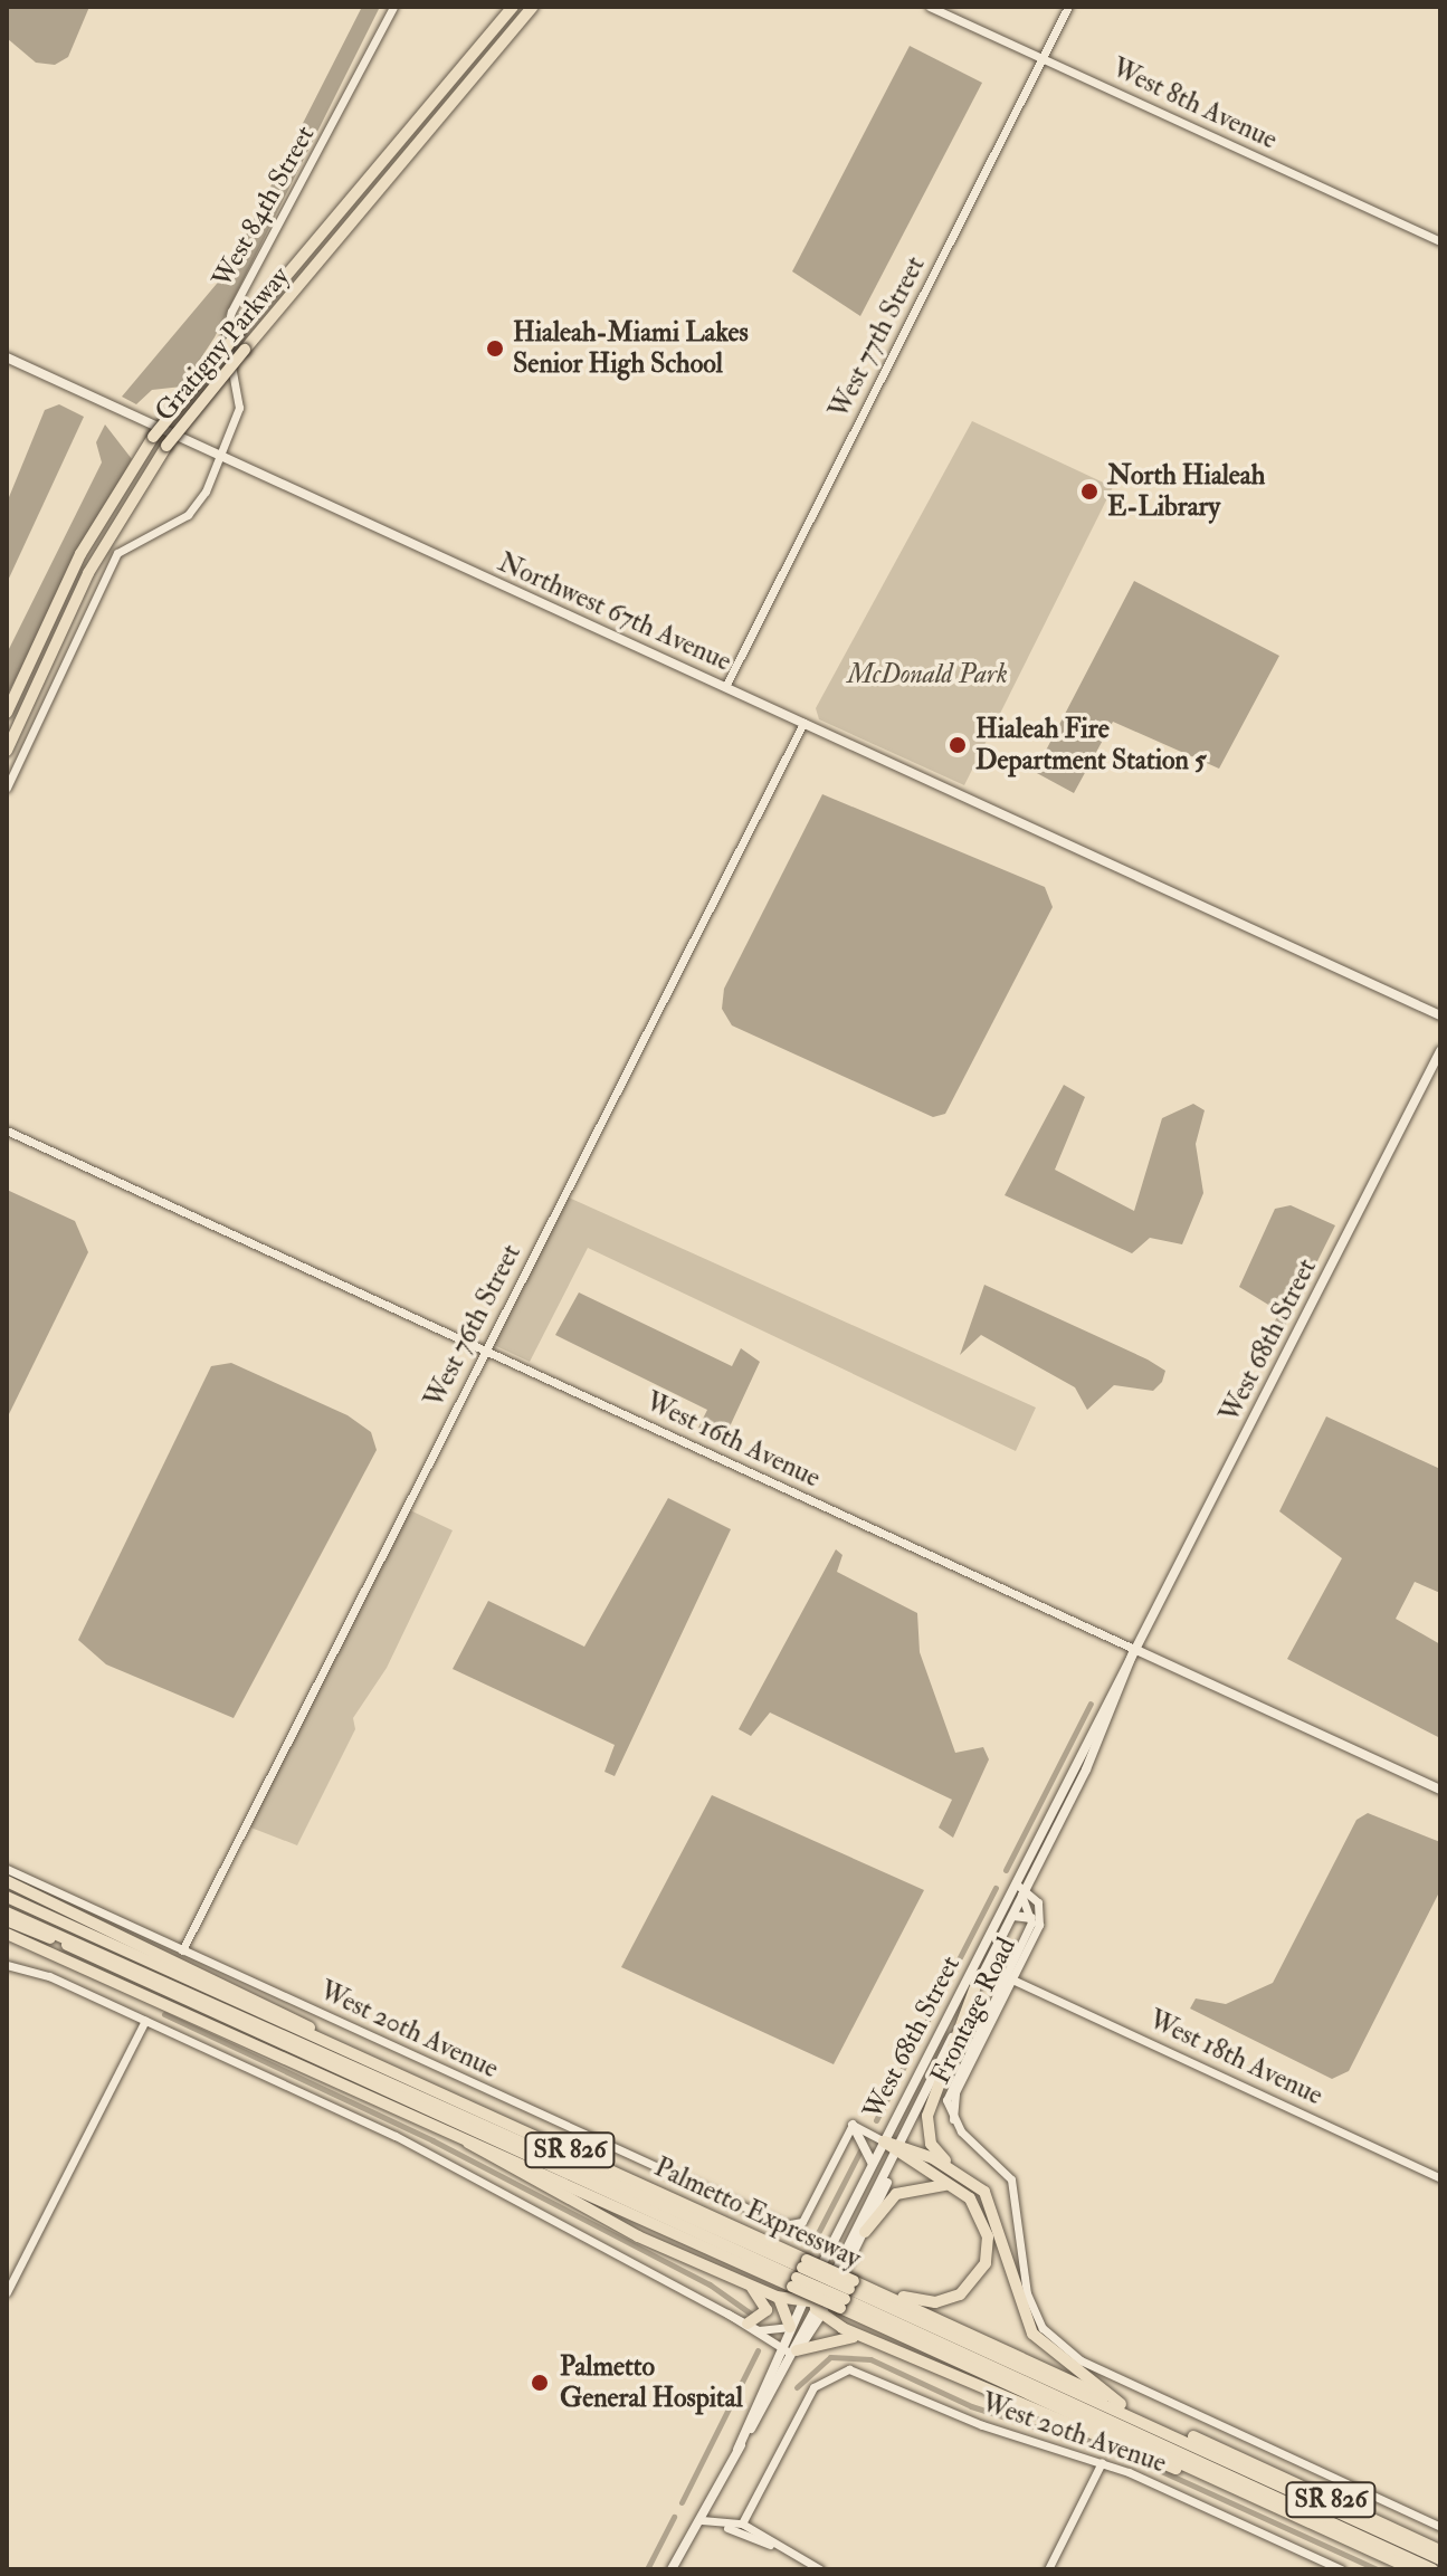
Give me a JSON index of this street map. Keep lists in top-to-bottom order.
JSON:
{
  "streets": {
    "highway": ["Gratigny Parkway", "SR 826", "Palmetto Expressway"],
    "main road": ["Northwest 67th Avenue", "West 68th Street", "West 16th Avenue"],
    "street": [
      "West 8th Avenue",
      "West 84th Street",
      "West 77th Street",
      "West 76th Street",
      "Frontage Road",
      "West 20th Avenue",
      "West 18th Avenue"
    ]
  },
  "crossings": [
    ["West 8th Avenue", "West 77th Street"],
    ["West 84th Street", "Northwest 67th Avenue"],
    ["West 77th Street", "Northwest 67th Avenue"],
    ["Northwest 67th Avenue", "West 76th Street"],
    ["West 76th Street", "West 16th Avenue"],
    ["West 76th Street", "West 20th Avenue"],
    ["West 68th Street", "West 16th Avenue"],
    ["West 68th Street", "Frontage Road"],
    ["West 68th Street", "West 20th Avenue"],
    ["Frontage Road", "West 18th Avenue"]
  ],
  "parks": ["McDonald Park"],
  "places": [
    "Hialeah-Miami Lakes Senior High School",
    "North Hialeah E-Library",
    "Hialeah Fire Department Station 5",
    "Palmetto General Hospital"
  ]
}
